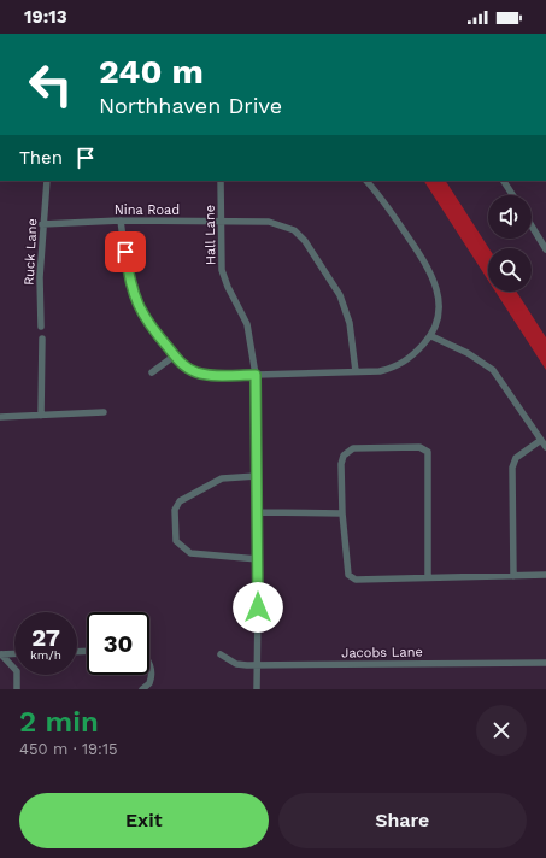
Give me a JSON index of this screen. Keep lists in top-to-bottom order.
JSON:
{
  "streets": {
    "street": [
      "Nina Road",
      "Hall Lane",
      "Ruck Lane",
      "Jacobs Lane"
    ]
  },
  "crossings": [
    ["Nina Road", "Hall Lane"],
    ["Nina Road", "Ruck Lane"],
    ["Hall Lane", "Jacobs Lane"]
  ],
  "page": {
    "status": "19:13",
    "turn": ["240 m", "Northhaven Drive"],
    "then": "Then",
    "speed": "27 km/h",
    "limit": "30",
    "heading": ["2 min", "450 m · 19:15"],
    "buttons": ["Exit", "Share"]
  }
}
